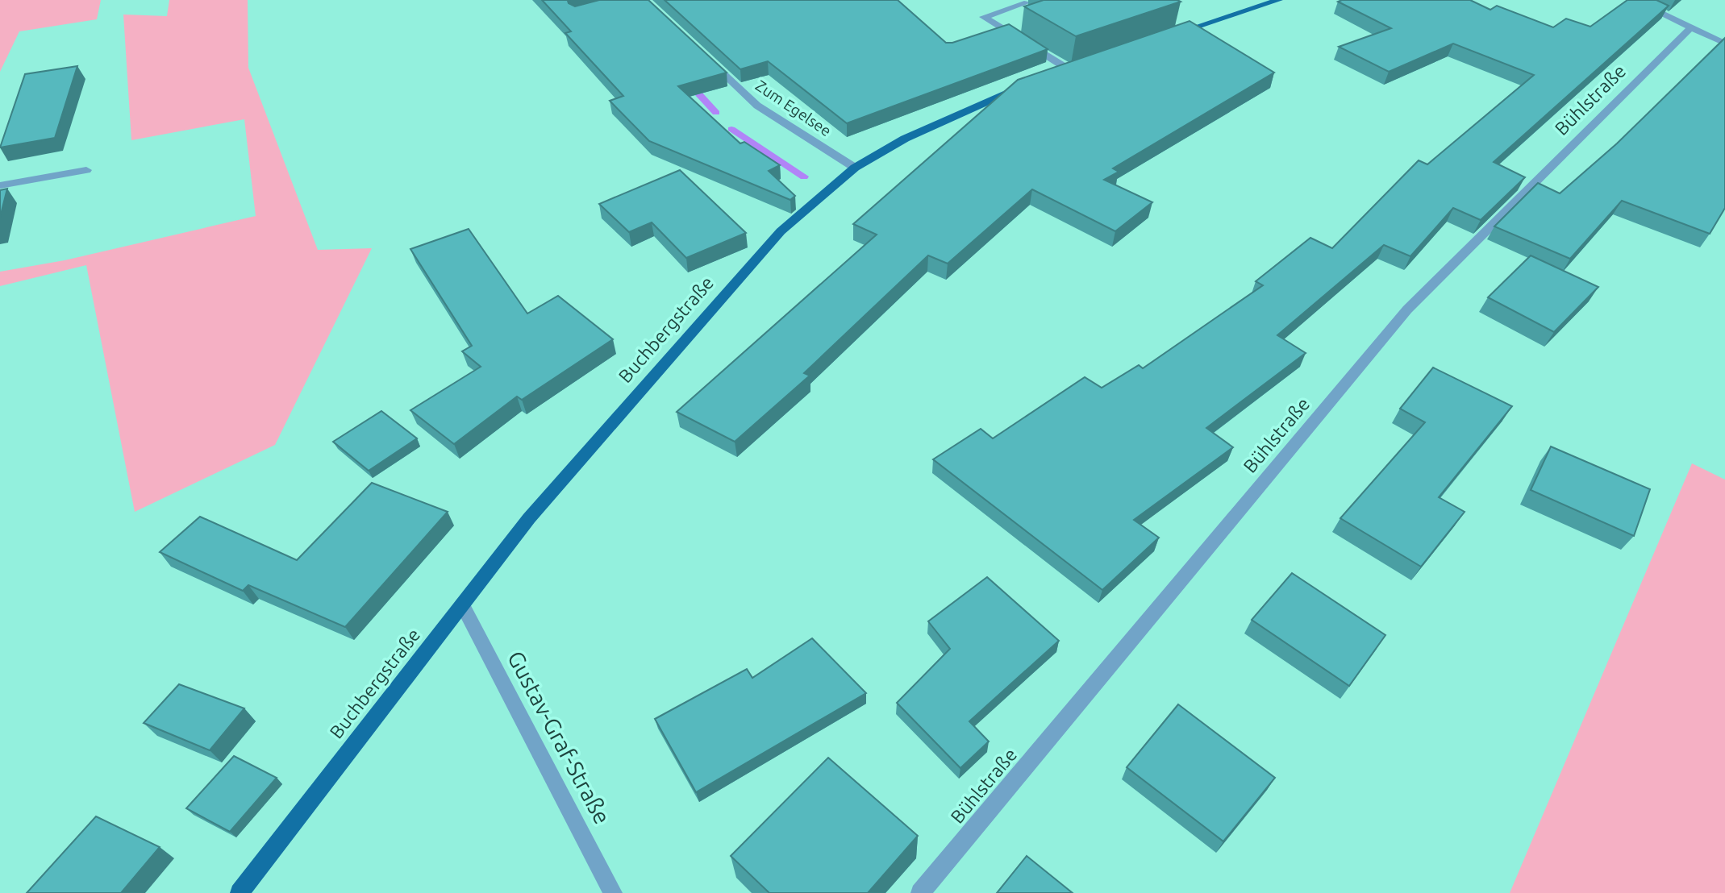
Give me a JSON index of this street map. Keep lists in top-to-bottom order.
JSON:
{
  "streets": {
    "main road": ["Buchbergstraße"],
    "street": ["Bühlstraße", "Zum Egelsee", "Gustav-Graf-Straße"]
  },
  "crossings": [
    ["Zum Egelsee", "Buchbergstraße"],
    ["Buchbergstraße", "Gustav-Graf-Straße"]
  ]
}
